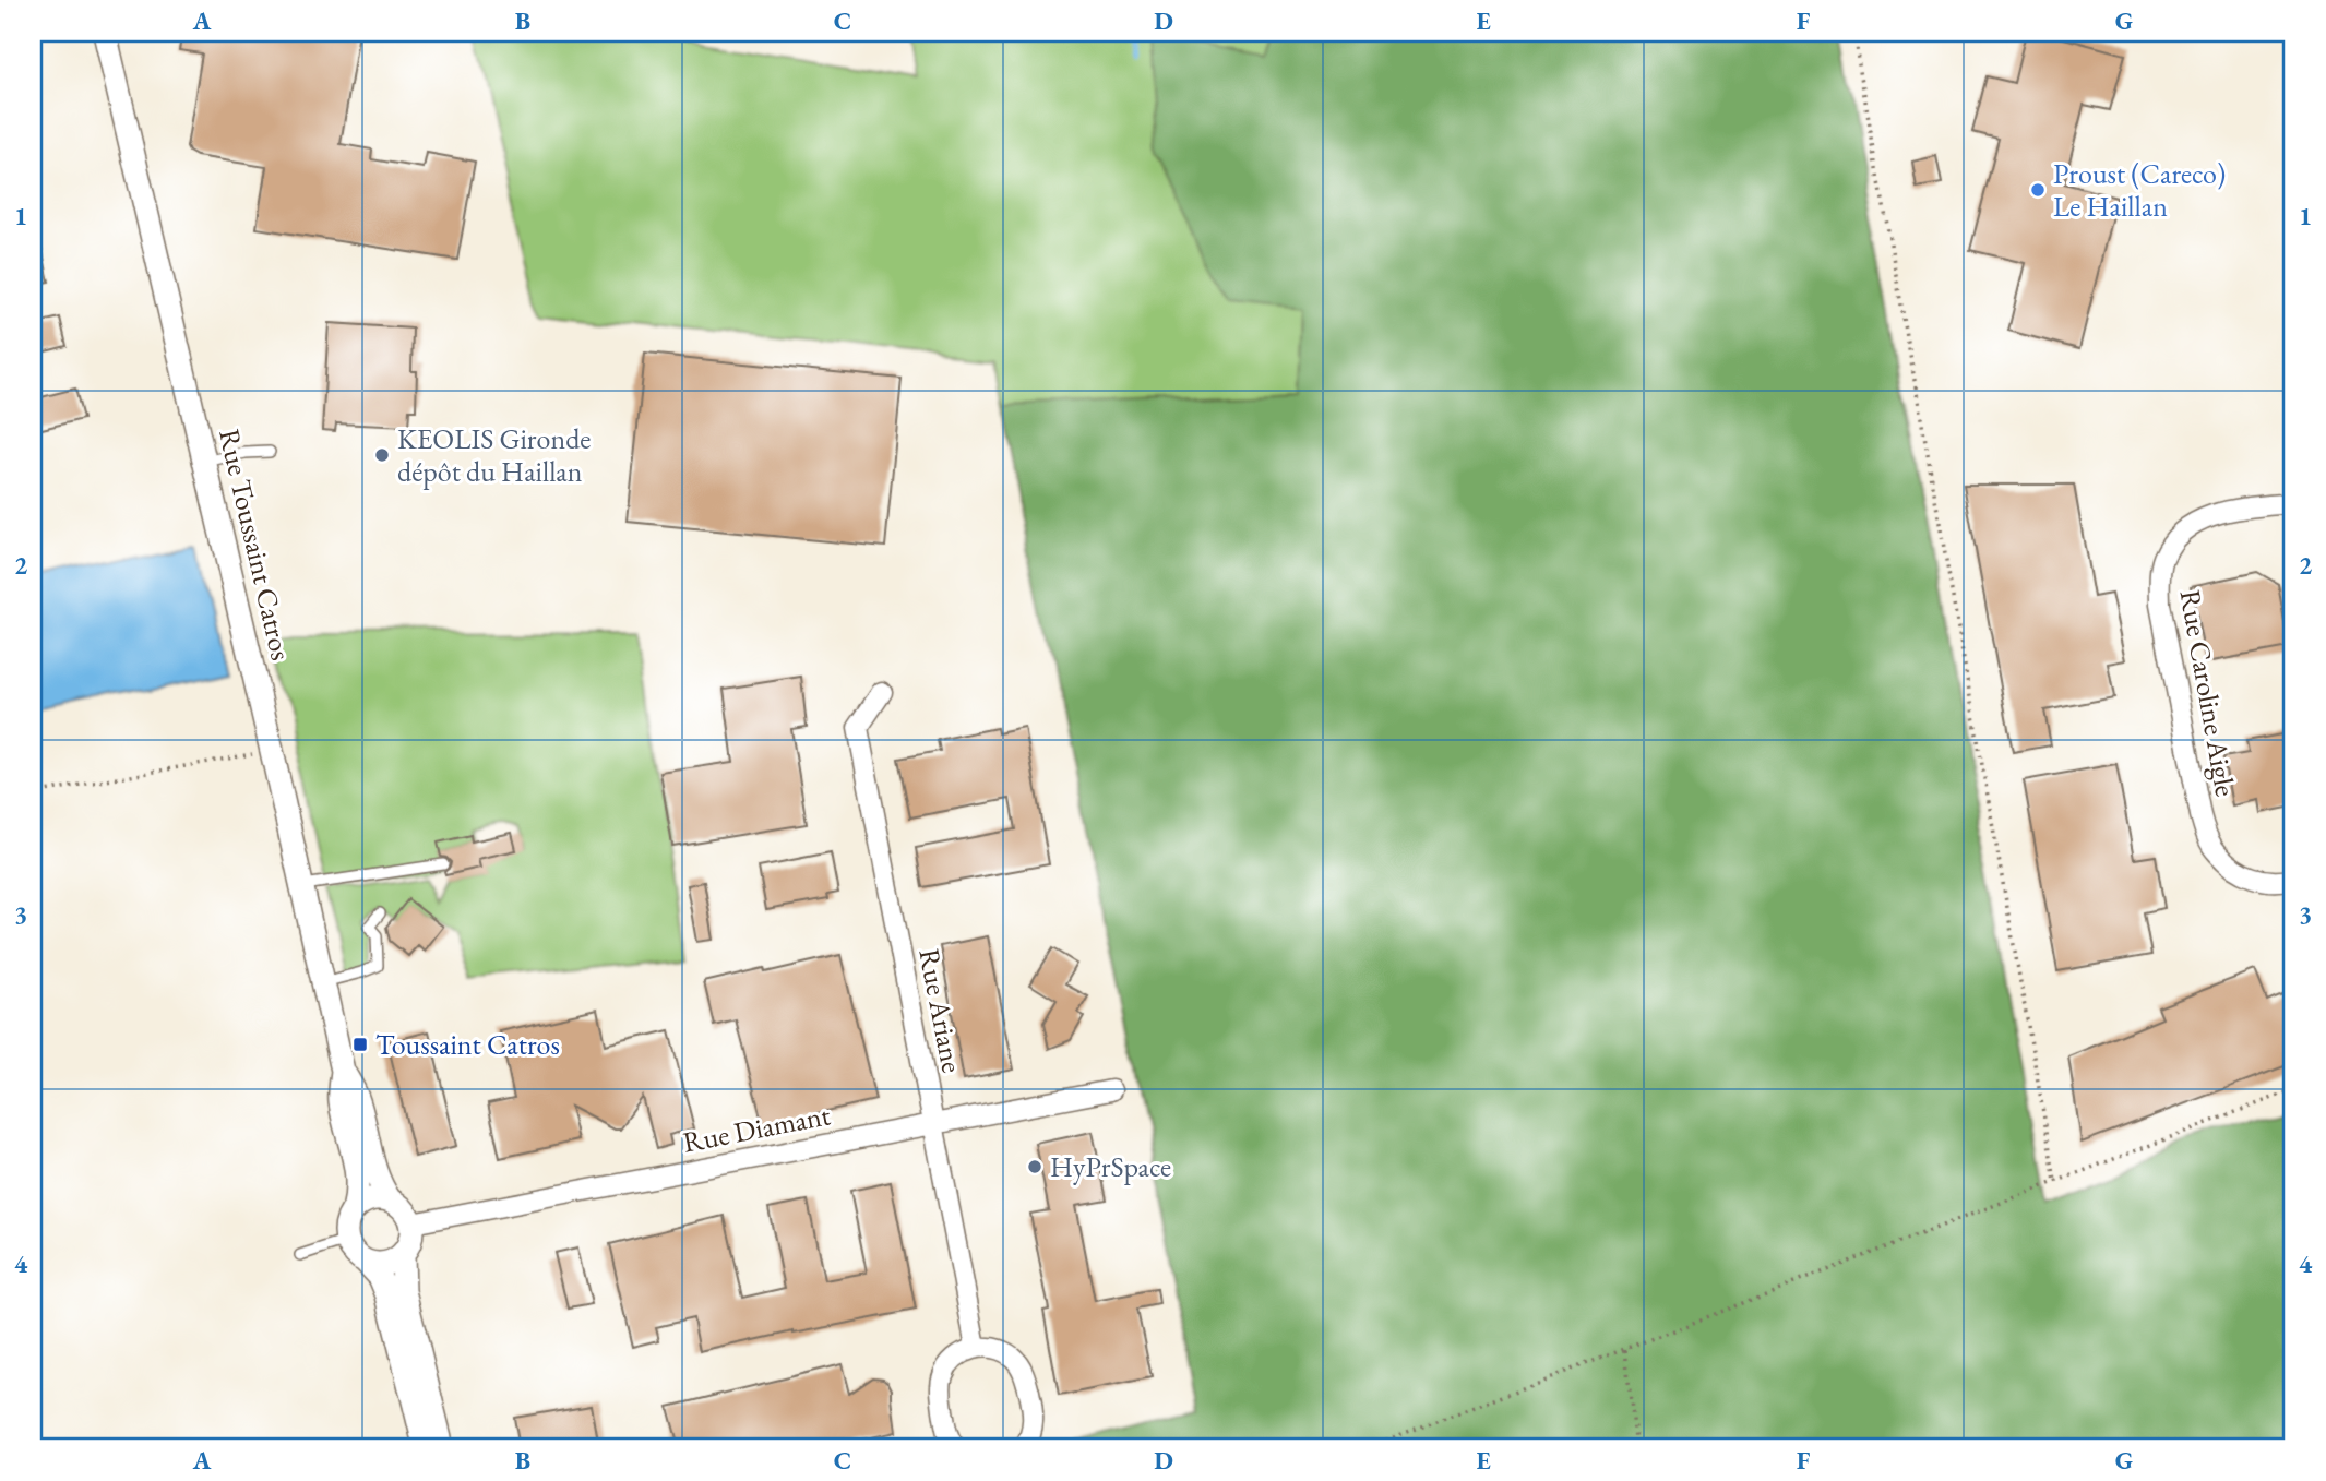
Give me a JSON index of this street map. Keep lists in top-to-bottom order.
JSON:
{
  "streets": {
    "street": [
      "Rue Toussaint Catros",
      "Rue Caroline Aigle",
      "Rue Ariane",
      "Rue Diamant"
    ]
  },
  "crossings": [
    ["Rue Toussaint Catros", "Rue Diamant"],
    ["Rue Ariane", "Rue Diamant"]
  ],
  "places": {
    "other": ["Proust (Careco) Le Haillan", "KEOLIS Gironde dépôt du Haillan", "HyPrSpace"],
    "transit": ["Toussaint Catros"]
  },
  "grid": {
    "columns": [
      "A",
      "B",
      "C",
      "D",
      "E",
      "F",
      "G"
    ],
    "rows": [
      "1",
      "2",
      "3",
      "4"
    ]
  }
}
